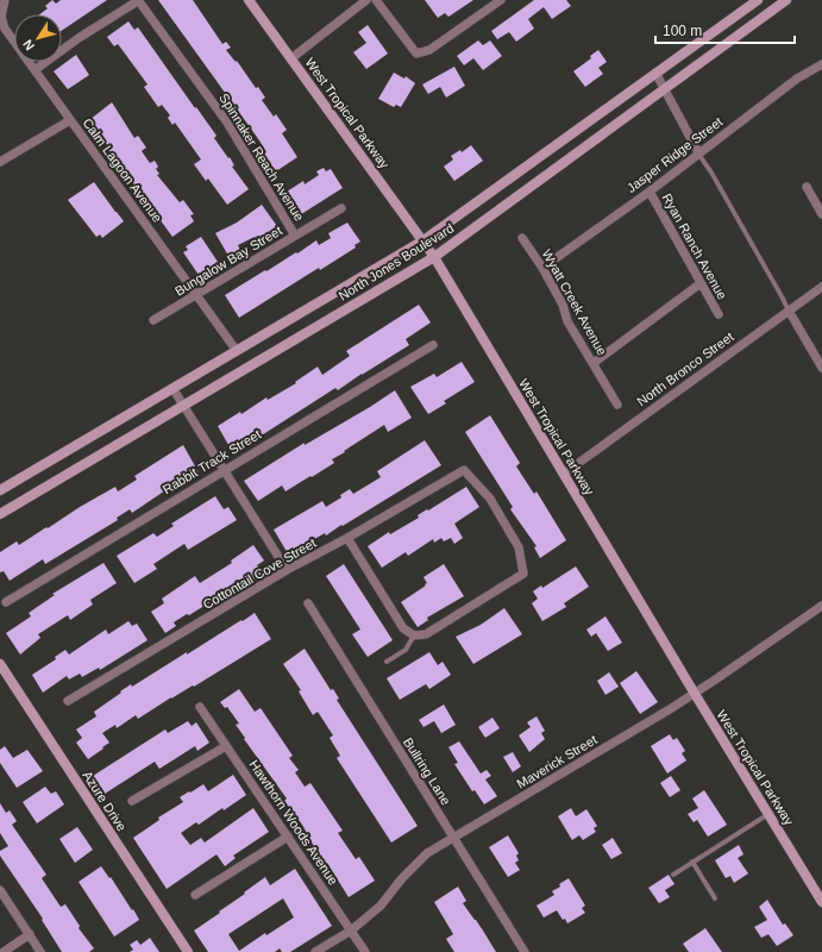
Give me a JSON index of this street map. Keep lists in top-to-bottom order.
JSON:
{
  "streets": {
    "main road": ["West Tropical Parkway", "North Jones Boulevard", "Azure Drive"],
    "street": [
      "Jasper Ridge Street",
      "Spinnaker Reach Avenue",
      "Calm Lagoon Avenue",
      "Ryan Ranch Avenue",
      "Bungalow Bay Street",
      "Wyatt Creek Avenue",
      "North Bronco Street",
      "Rabbit Track Street",
      "Cottontail Cove Street",
      "Maverick Street",
      "Bullring Lane",
      "Hawthorn Woods Avenue"
    ]
  },
  "crossings": [
    ["West Tropical Parkway", "North Jones Boulevard"],
    ["West Tropical Parkway", "North Bronco Street"],
    ["West Tropical Parkway", "Maverick Street"],
    ["Jasper Ridge Street", "Ryan Ranch Avenue"],
    ["Jasper Ridge Street", "Wyatt Creek Avenue"],
    ["Spinnaker Reach Avenue", "Bungalow Bay Street"],
    ["Calm Lagoon Avenue", "Bungalow Bay Street"],
    ["Calm Lagoon Avenue", "North Jones Boulevard"],
    ["Maverick Street", "Bullring Lane"],
    ["Maverick Street", "Hawthorn Woods Avenue"]
  ],
  "scale_bar": "100 m",
  "north": "bottom left"
}
